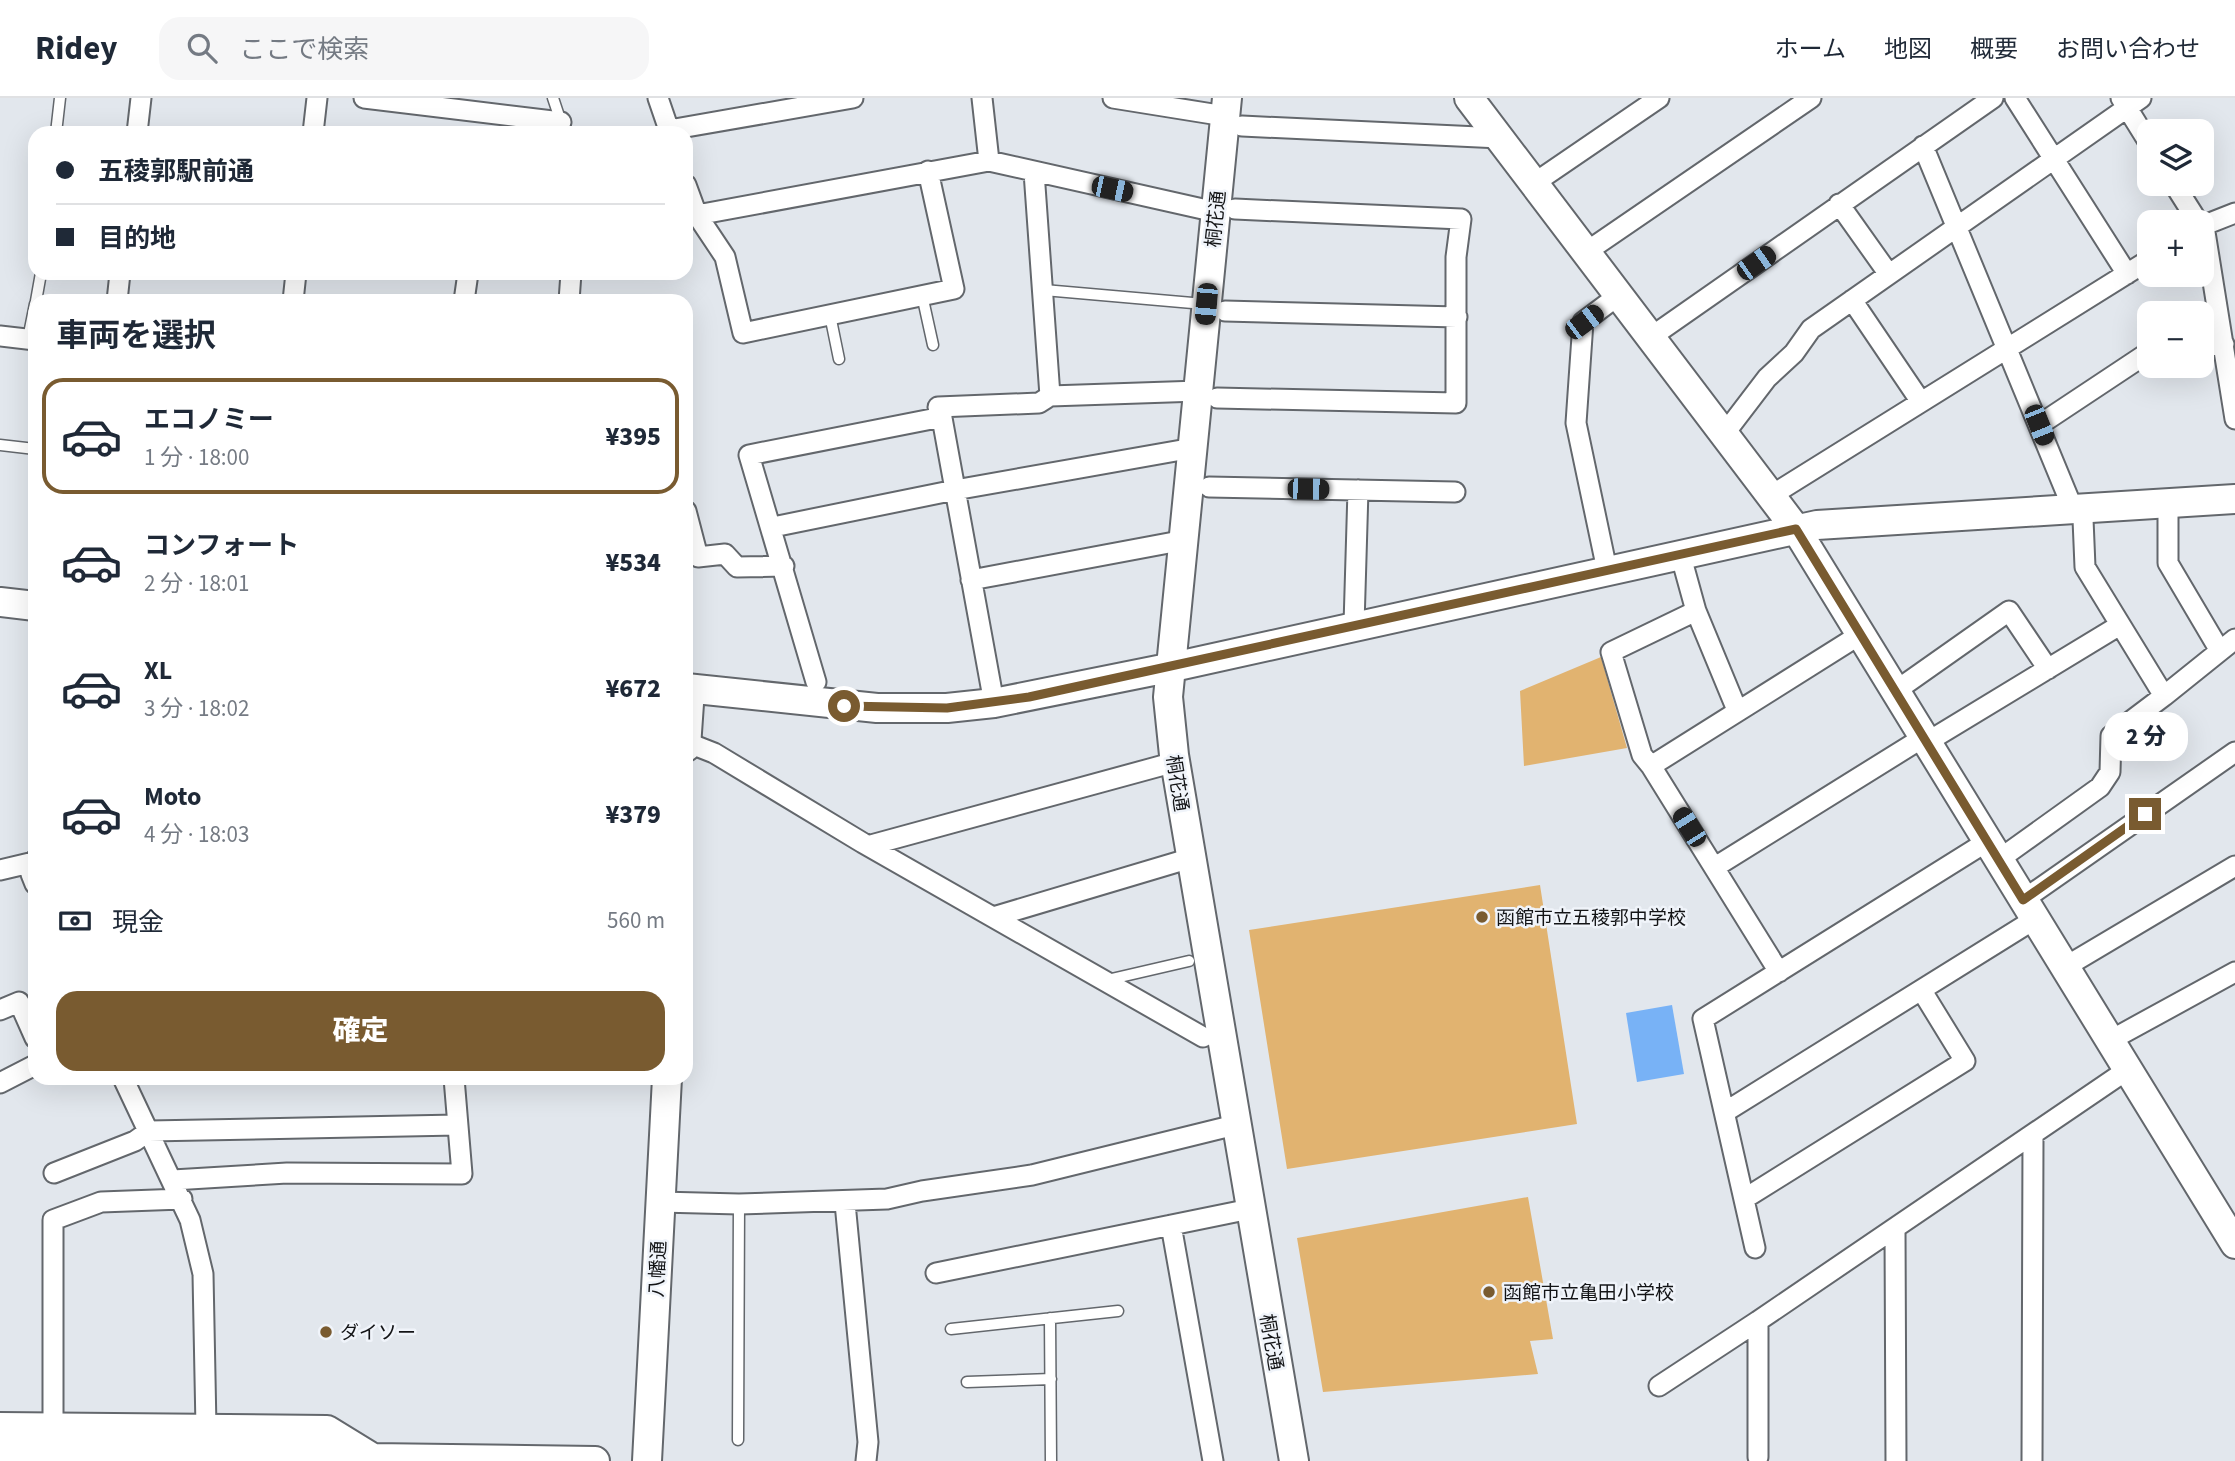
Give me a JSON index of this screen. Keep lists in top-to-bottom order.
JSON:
{
  "streets": {
    "street": ["桐花通", "八幡通"]
  },
  "places": ["函館市立五稜郭中学校", "函館市立亀田小学校", "ダイソー"],
  "page": {
    "header": "Ridey",
    "search": "ここで検索",
    "nav": [
      "ホーム",
      "地図",
      "概要",
      "お問い合わせ"
    ],
    "map_buttons": ["+", "−"],
    "banner": ["五稜郭駅前通", "目的地"],
    "heading": "車両を選択",
    "list": [
      {
        "name": "エコノミー",
        "note": "1 分 · 18:00",
        "value": "¥395"
      },
      {
        "name": "コンフォート",
        "note": "2 分 · 18:01",
        "value": "¥534"
      },
      {
        "name": "XL",
        "note": "3 分 · 18:02",
        "value": "¥672"
      },
      {
        "name": "Moto",
        "note": "4 分 · 18:03",
        "value": "¥379"
      }
    ],
    "bubble": "2 分",
    "pay": ["現金", "560 m"],
    "buttons": "確定"
  }
}
